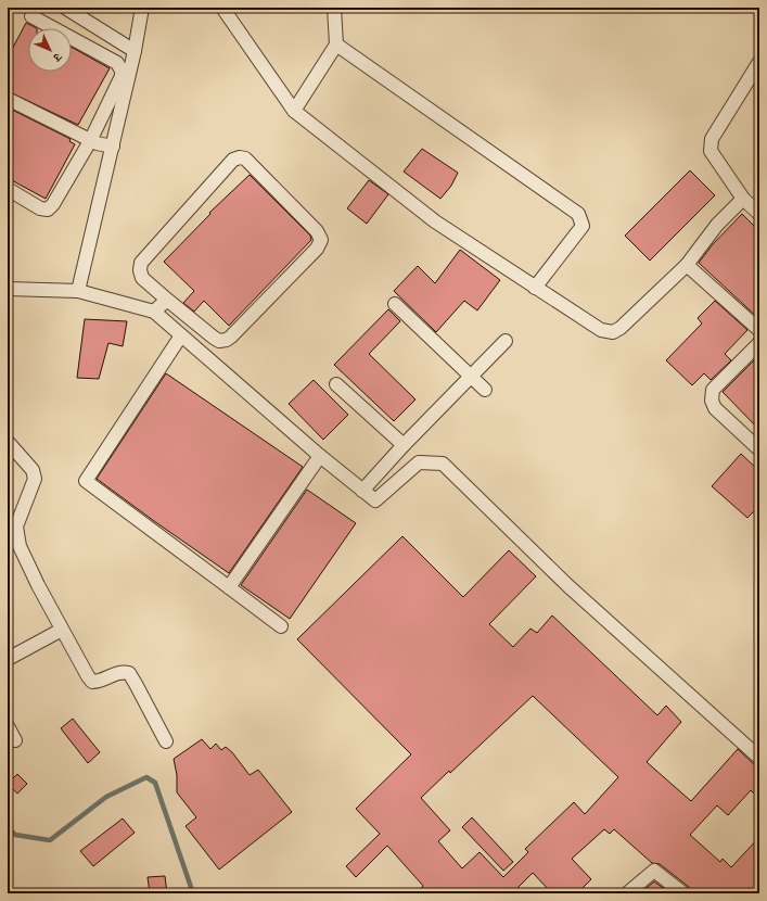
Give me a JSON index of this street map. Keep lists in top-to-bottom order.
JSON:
{
  "north": "bottom right"
}
